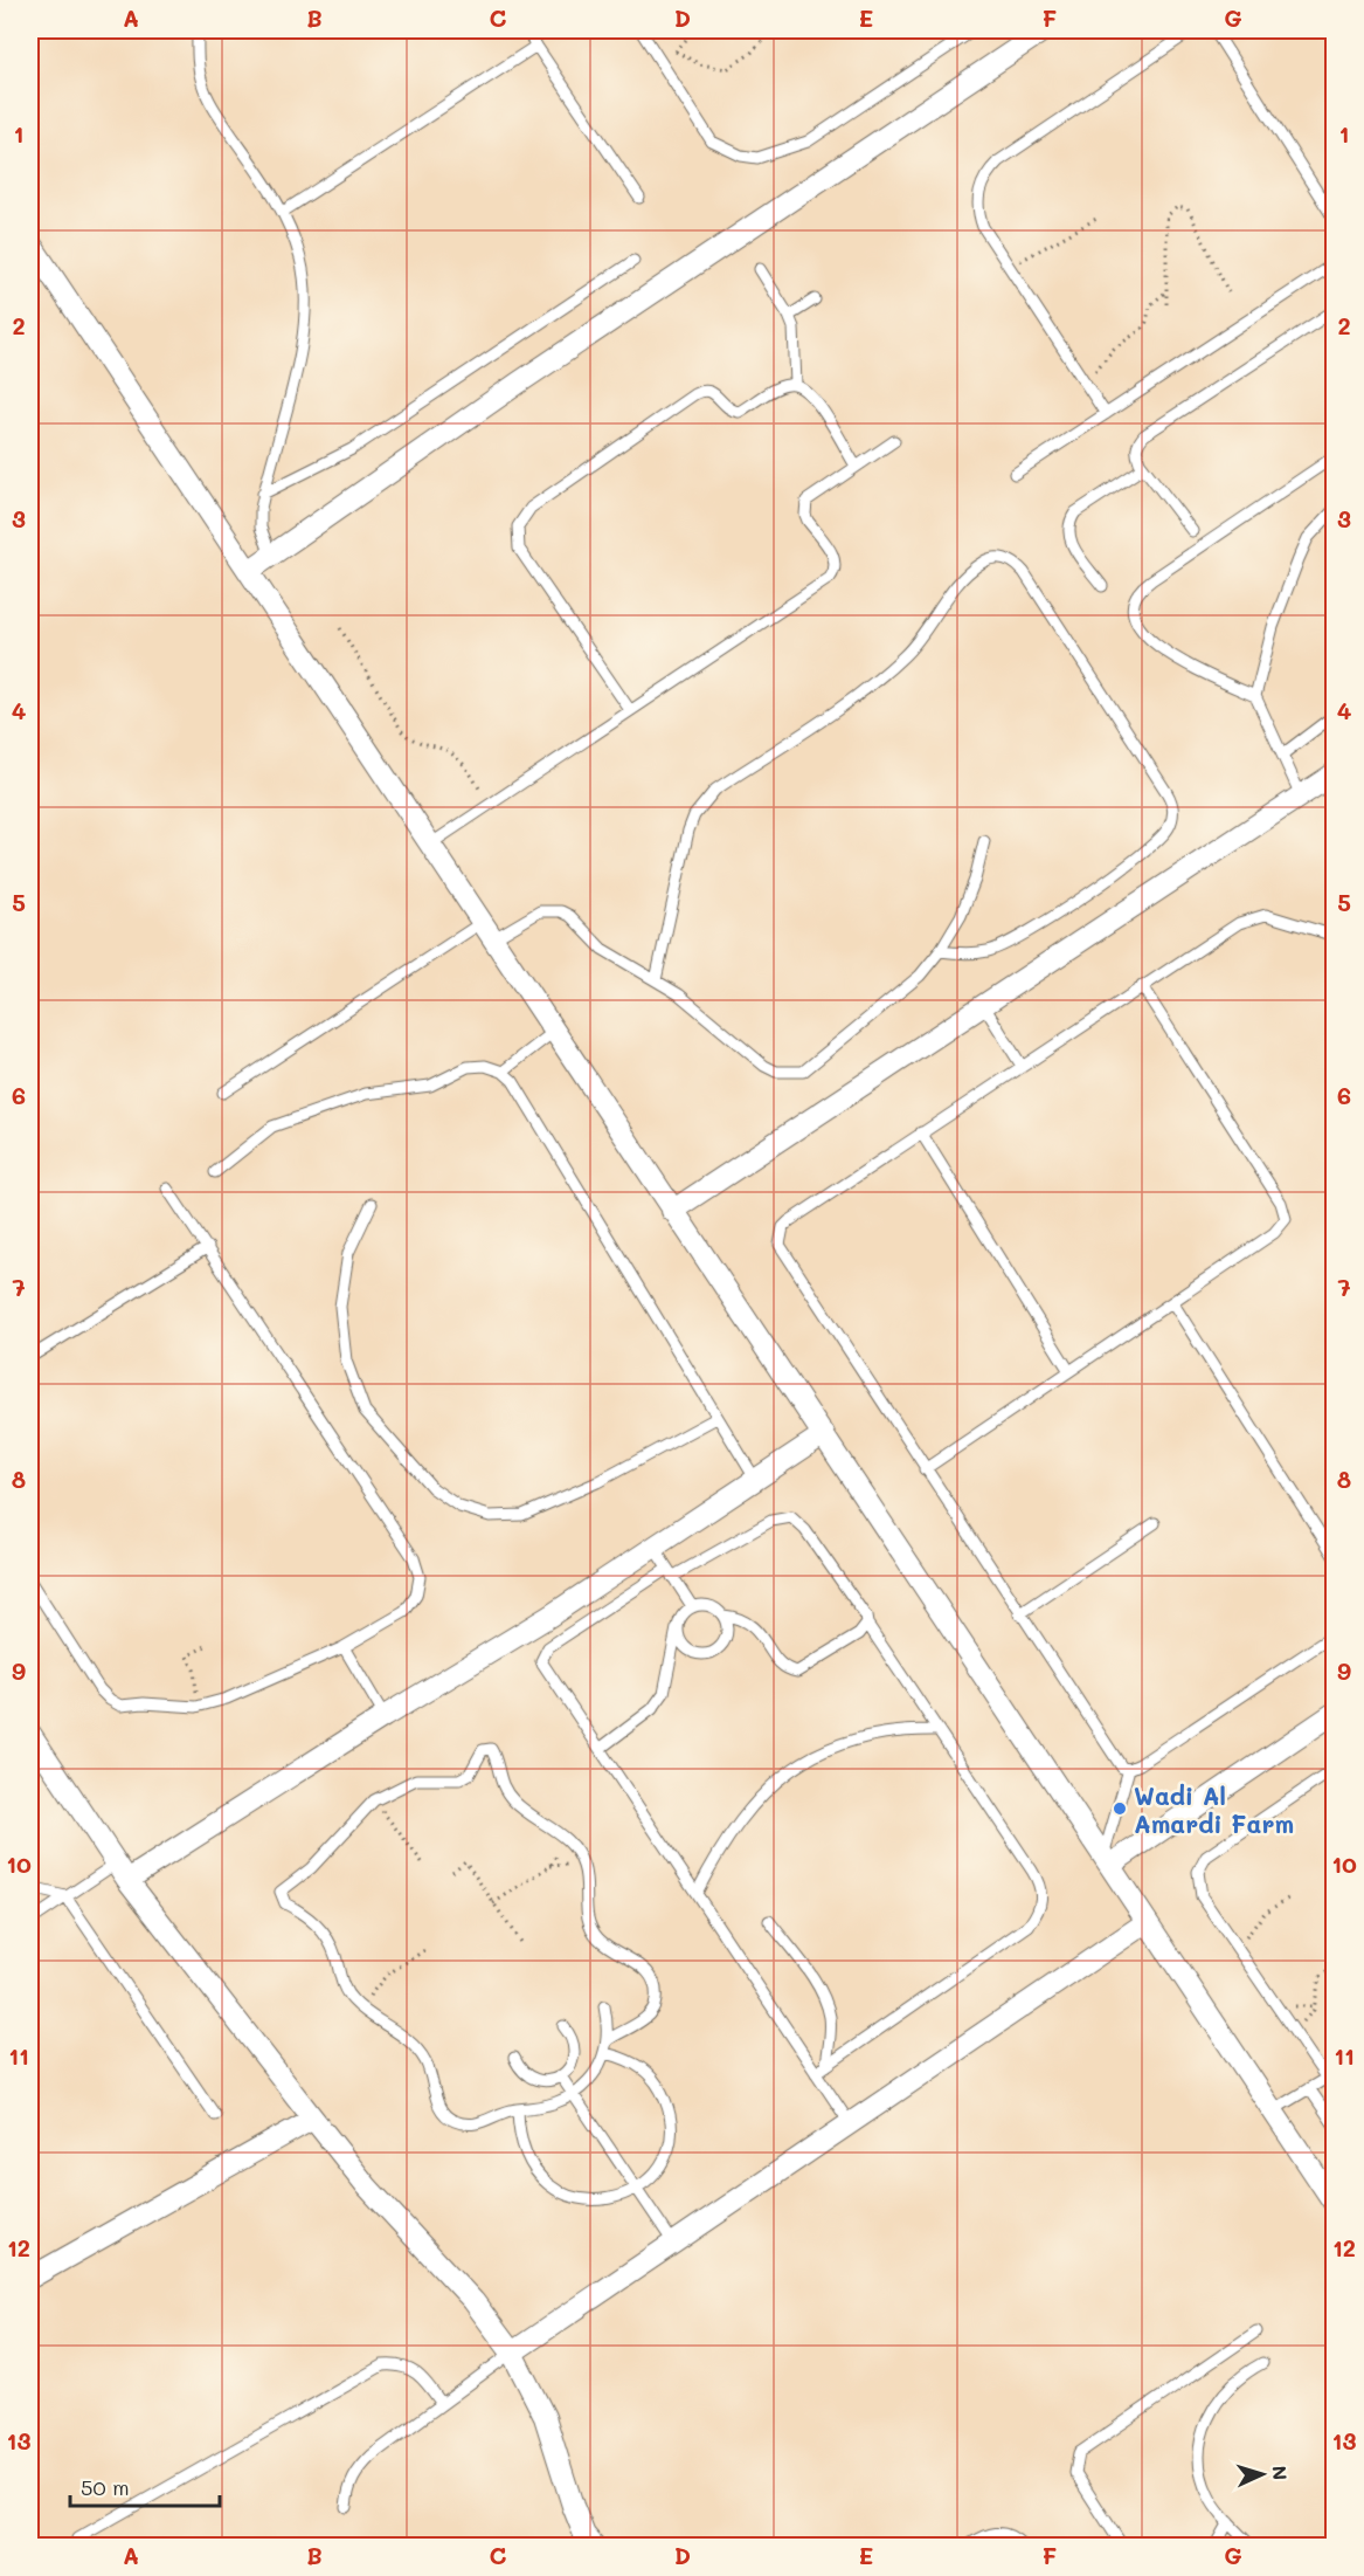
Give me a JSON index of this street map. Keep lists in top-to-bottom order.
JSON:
{
  "places": ["Wadi Al Amardi Farm"],
  "scale_bar": "50 m",
  "north": "right",
  "grid": {
    "columns": [
      "A",
      "B",
      "C",
      "D",
      "E",
      "F",
      "G"
    ],
    "rows": [
      "1",
      "2",
      "3",
      "4",
      "5",
      "6",
      "7",
      "8",
      "9",
      "10",
      "11",
      "12",
      "13"
    ]
  }
}
